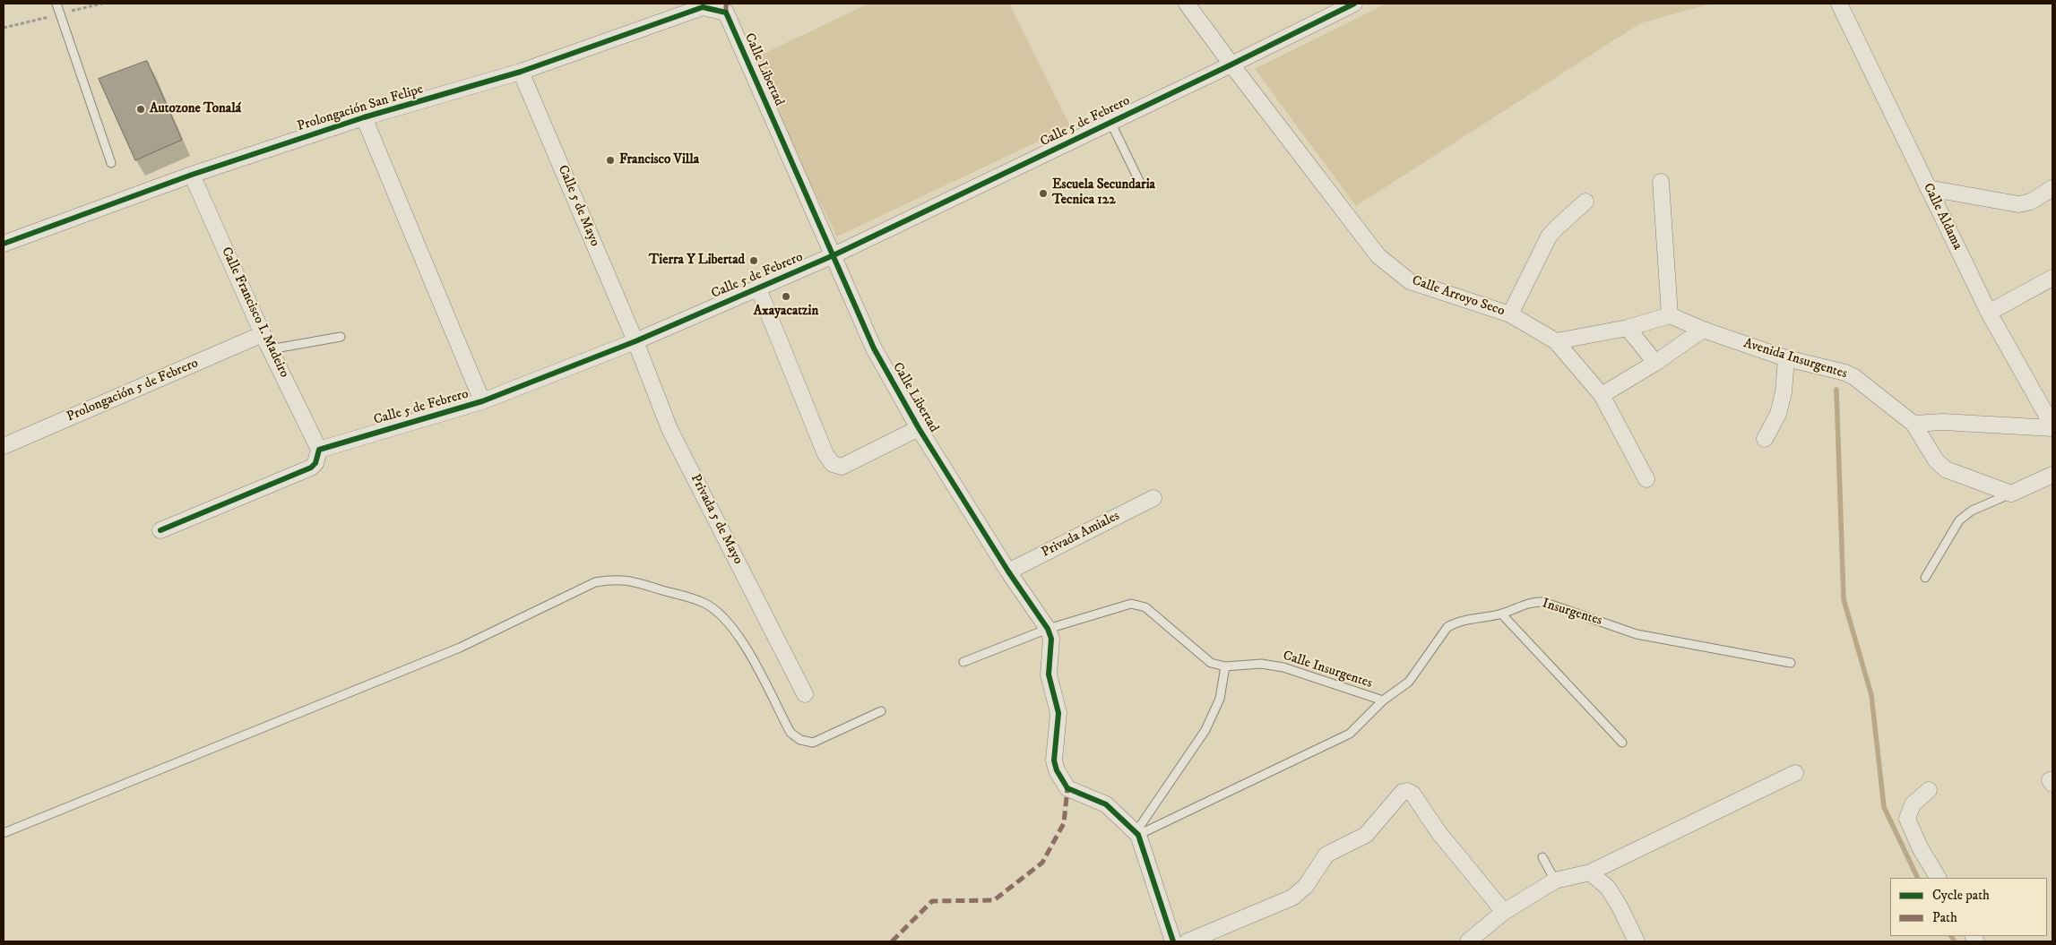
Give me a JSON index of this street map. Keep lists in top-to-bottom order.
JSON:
{
  "streets": {
    "street": [
      "Calle Libertad",
      "Prolongación San Felipe",
      "Calle 5 de Febrero",
      "Calle 5 de Mayo",
      "Calle Aldama",
      "Calle Arroyo Seco",
      "Calle Francisco I. Madeiro",
      "Avenida Insurgentes",
      "Prolongación 5 de Febrero",
      "Privada 5 de Mayo",
      "Privada Amiales"
    ],
    "lane": ["Insurgentes", "Calle Insurgentes"]
  },
  "crossings": [
    ["Calle Libertad", "Prolongación San Felipe"],
    ["Calle Libertad", "Calle 5 de Febrero"],
    ["Calle Libertad", "Privada Amiales"],
    ["Calle Libertad", "Insurgentes"],
    ["Calle Libertad", "Calle Insurgentes"],
    ["Prolongación San Felipe", "Calle 5 de Mayo"],
    ["Prolongación San Felipe", "Calle Francisco I. Madeiro"],
    ["Calle 5 de Febrero", "Calle 5 de Mayo"],
    ["Calle 5 de Febrero", "Calle Arroyo Seco"],
    ["Calle 5 de Febrero", "Calle Francisco I. Madeiro"],
    ["Calle 5 de Febrero", "Privada 5 de Mayo"],
    ["Calle 5 de Mayo", "Privada 5 de Mayo"],
    ["Calle Francisco I. Madeiro", "Prolongación 5 de Febrero"],
    ["Insurgentes", "Calle Insurgentes"]
  ],
  "places": [
    "Autozone Tonalá",
    "Francisco Villa",
    "Escuela Secundaria Tecnica 122",
    "Tierra Y Libertad",
    "Axayacatzin"
  ],
  "legend": ["Cycle path", "Path"]
}
